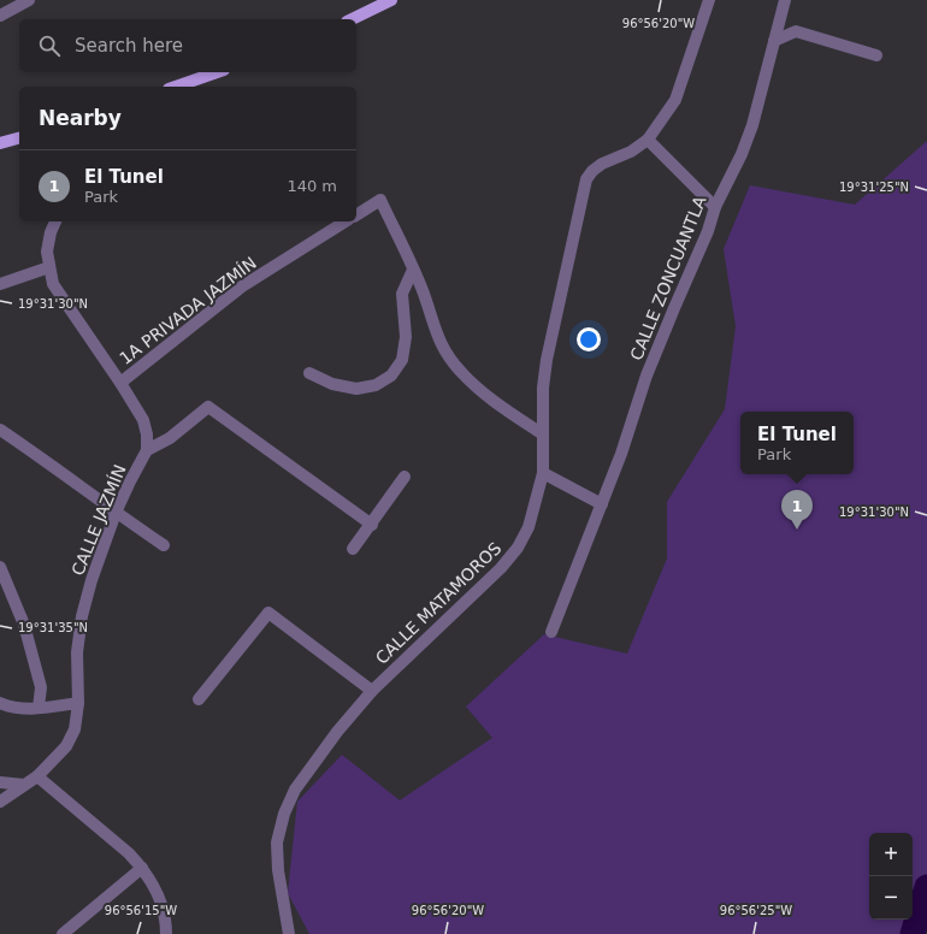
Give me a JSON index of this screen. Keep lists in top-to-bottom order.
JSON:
{
  "streets": {
    "street": [
      "CALLE ZONCUANTLA",
      "1A PRIVADA JAZMÍN",
      "CALLE JAZMÍN",
      "CALLE MATAMOROS"
    ]
  },
  "crossings": [
    ["1A PRIVADA JAZMÍN", "CALLE JAZMÍN"]
  ],
  "page": {
    "search": "Search here",
    "heading": "Nearby",
    "list": [
      {
        "mark": "1",
        "name": "El Tunel",
        "note": "Park",
        "value": "140 m"
      }
    ],
    "popup": ["El Tunel", "Park"],
    "pins": "1",
    "map_buttons": ["+", "−"]
  },
  "coordinates": [
    "96°56'20\"W",
    "19°31'25\"N",
    "19°31'30\"N",
    "19°31'35\"N",
    "96°56'15\"W",
    "96°56'25\"W"
  ]
}
